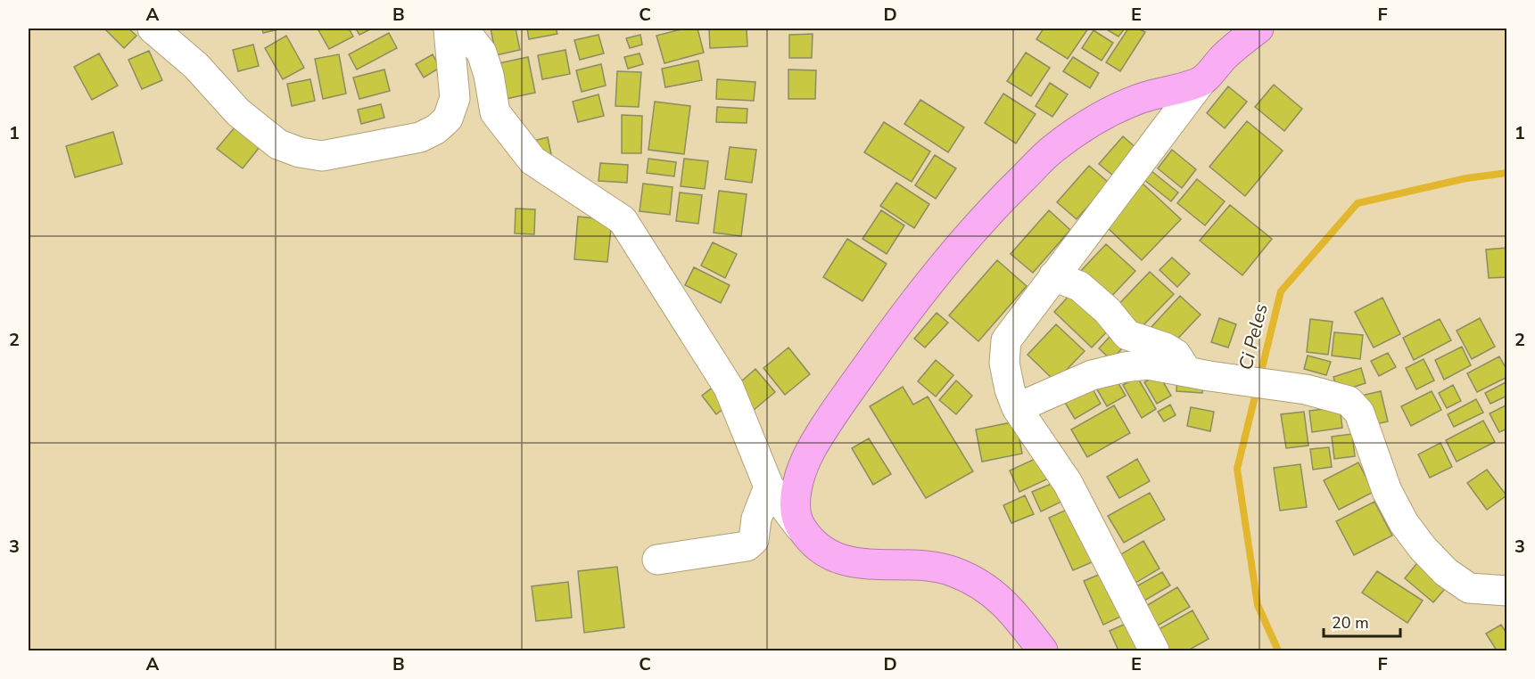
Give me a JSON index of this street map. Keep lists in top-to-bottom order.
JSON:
{
  "water": ["Ci Peles"],
  "scale_bar": "20 m",
  "grid": {
    "columns": [
      "A",
      "B",
      "C",
      "D",
      "E",
      "F"
    ],
    "rows": ["1", "2", "3"]
  }
}
